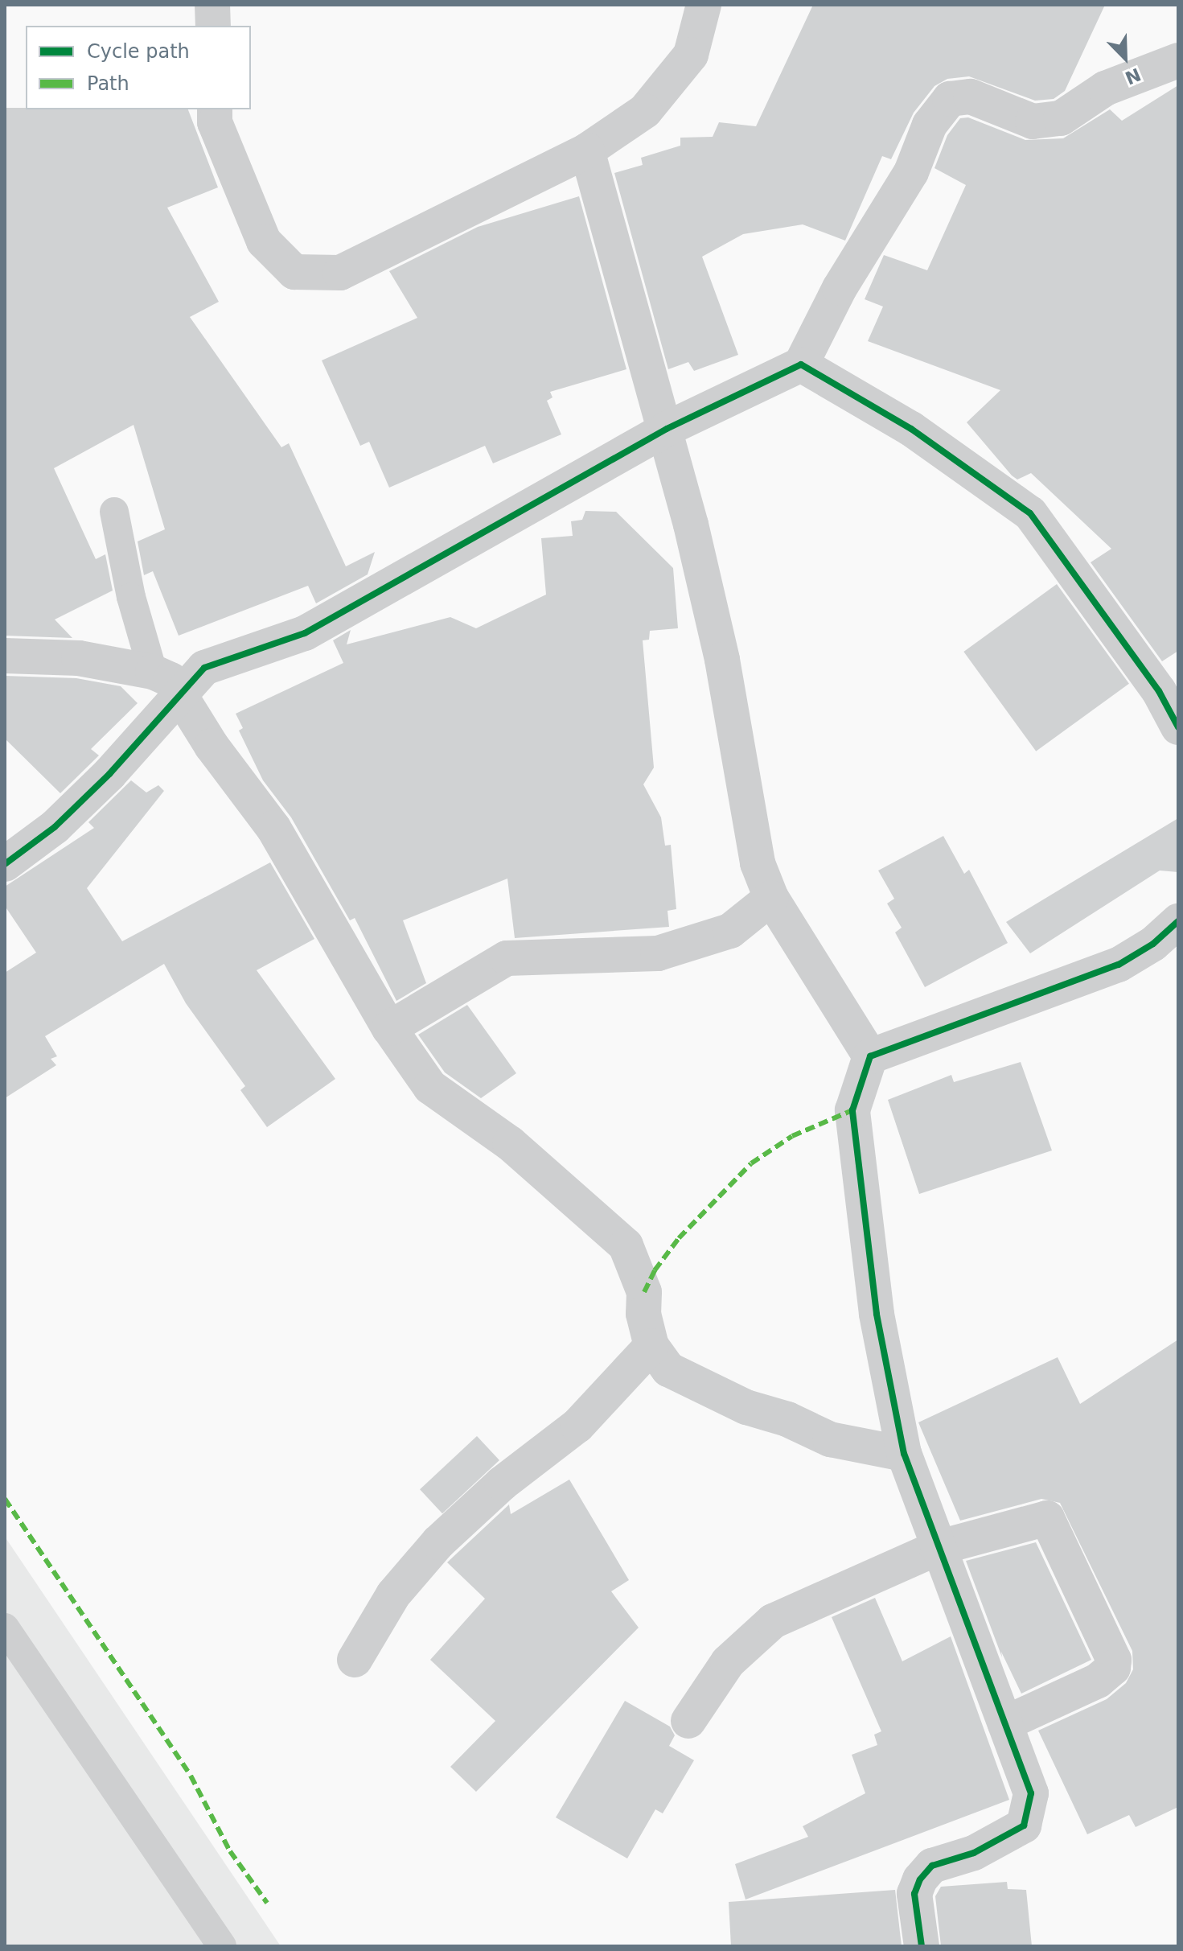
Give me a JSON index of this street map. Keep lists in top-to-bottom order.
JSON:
{
  "legend": ["Cycle path", "Path"],
  "north": "bottom right"
}
